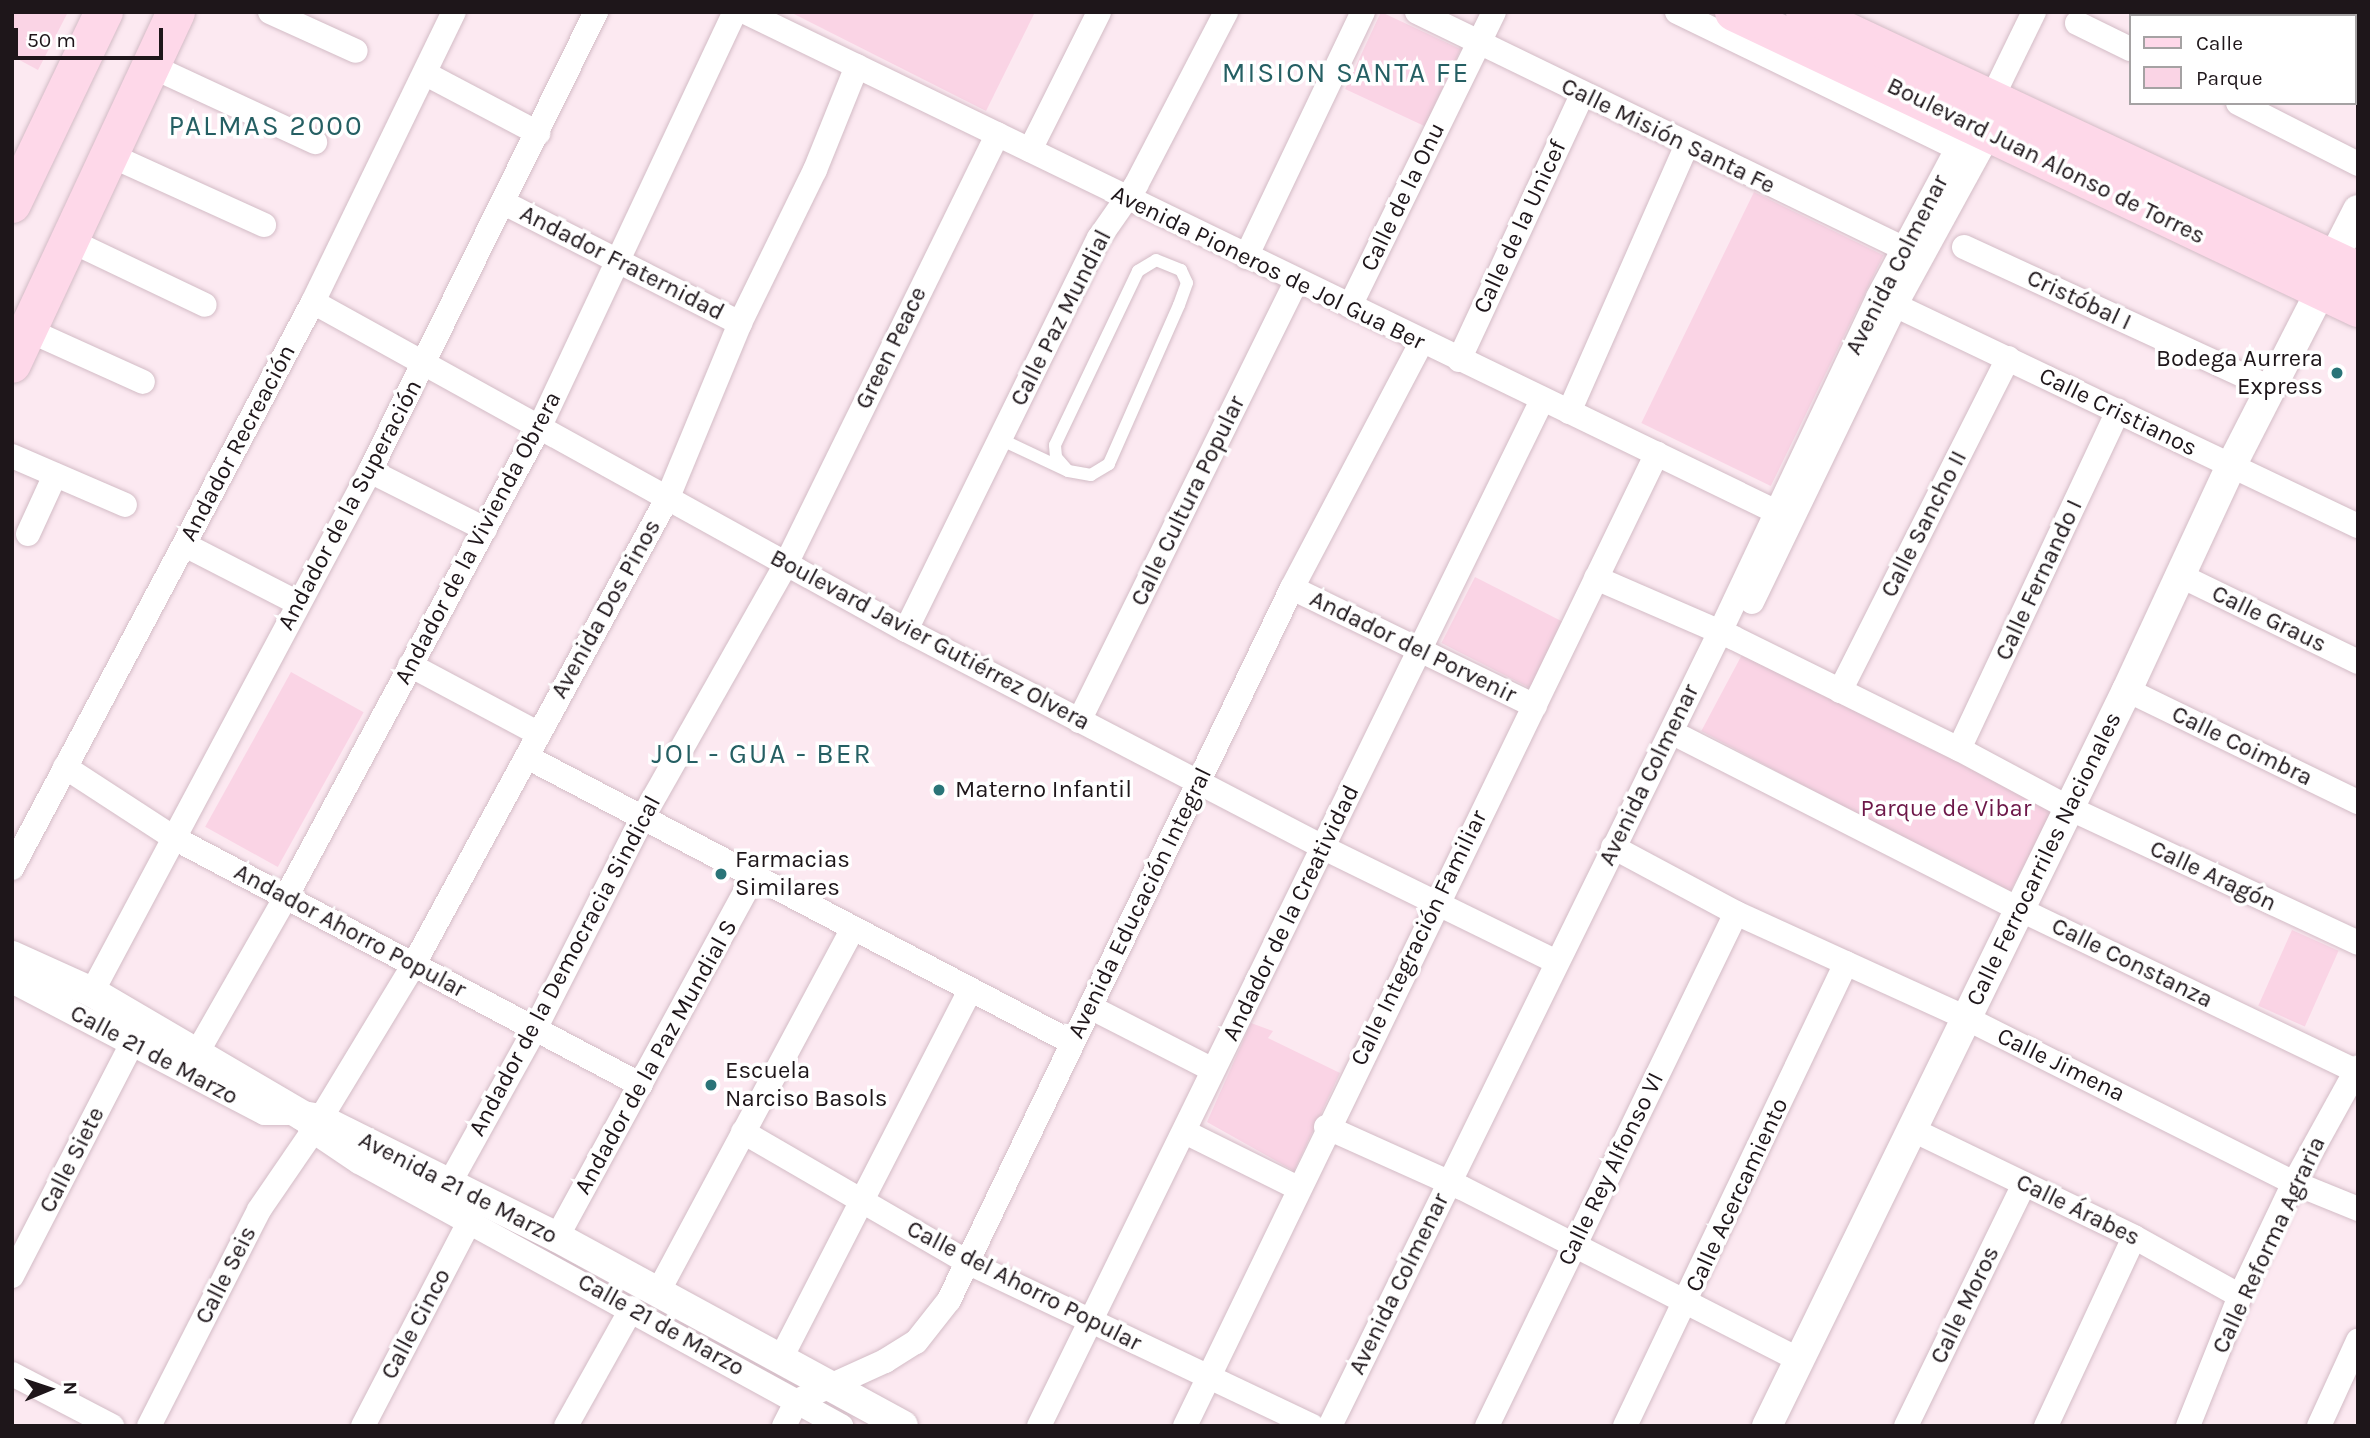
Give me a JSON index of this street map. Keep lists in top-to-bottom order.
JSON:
{
  "streets": {
    "main road": ["Boulevard Juan Alonso de Torres"],
    "street": [
      "Calle Misión Santa Fe",
      "Calle de la Onu",
      "Calle de la Unicef",
      "Andador Fraternidad",
      "Avenida Colmenar",
      "Avenida Pioneros de Jol Gua Ber",
      "Cristóbal I",
      "Calle Paz Mundial",
      "Green Peace",
      "Calle Cristianos",
      "Andador Recreación",
      "Calle Cultura Popular",
      "Andador de la Superación",
      "Calle Sancho II",
      "Andador de la Vivienda Obrera",
      "Calle Fernando I",
      "Avenida Dos Pinos",
      "Calle Graus",
      "Boulevard Javier Gutiérrez Olvera",
      "Andador del Porvenir",
      "Calle Coimbra",
      "Calle Ferrocarriles Nacionales",
      "Calle Aragón",
      "Avenida Educación Integral",
      "Andador de la Creatividad",
      "Andador Ahorro Popular",
      "Calle Integración Familiar",
      "Calle Constanza",
      "Andador de la Democracia Sindical",
      "Calle 21 de Marzo",
      "Andador de la Paz Mundial S",
      "Calle Jimena",
      "Calle Siete",
      "Calle Rey Alfonso VI",
      "Avenida 21 de Marzo",
      "Calle Acercamiento",
      "Calle Árabes",
      "Calle Reforma Agraria",
      "Calle Seis",
      "Calle del Ahorro Popular",
      "Calle Moros",
      "Calle Cinco"
    ]
  },
  "crossings": [
    ["Calle Misión Santa Fe", "Calle de la Onu"],
    ["Calle Misión Santa Fe", "Calle de la Unicef"],
    ["Calle Misión Santa Fe", "Avenida Colmenar"],
    ["Boulevard Juan Alonso de Torres", "Avenida Colmenar"],
    ["Boulevard Juan Alonso de Torres", "Calle Ferrocarriles Nacionales"],
    ["Calle de la Onu", "Avenida Pioneros de Jol Gua Ber"],
    ["Calle de la Unicef", "Avenida Pioneros de Jol Gua Ber"],
    ["Andador Fraternidad", "Andador de la Superación"],
    ["Andador Fraternidad", "Andador de la Vivienda Obrera"],
    ["Andador Fraternidad", "Avenida Dos Pinos"],
    ["Avenida Colmenar", "Avenida Pioneros de Jol Gua Ber"],
    ["Avenida Colmenar", "Calle Cristianos"],
    ["Avenida Colmenar", "Boulevard Javier Gutiérrez Olvera"],
    ["Avenida Colmenar", "Calle Constanza"],
    ["Avenida Colmenar", "Calle Jimena"],
    ["Avenida Pioneros de Jol Gua Ber", "Calle Paz Mundial"],
    ["Avenida Pioneros de Jol Gua Ber", "Green Peace"],
    ["Avenida Pioneros de Jol Gua Ber", "Calle Cultura Popular"],
    ["Avenida Pioneros de Jol Gua Ber", "Avenida Dos Pinos"],
    ["Avenida Pioneros de Jol Gua Ber", "Avenida Educación Integral"],
    ["Avenida Pioneros de Jol Gua Ber", "Andador de la Creatividad"],
    ["Avenida Pioneros de Jol Gua Ber", "Calle Integración Familiar"],
    ["Cristóbal I", "Calle Ferrocarriles Nacionales"],
    ["Calle Paz Mundial", "Boulevard Javier Gutiérrez Olvera"],
    ["Green Peace", "Boulevard Javier Gutiérrez Olvera"],
    ["Green Peace", "Andador de la Democracia Sindical"],
    ["Calle Cristianos", "Calle Sancho II"],
    ["Calle Cristianos", "Calle Fernando I"],
    ["Calle Cristianos", "Calle Ferrocarriles Nacionales"],
    ["Andador Recreación", "Boulevard Javier Gutiérrez Olvera"],
    ["Andador Recreación", "Andador Ahorro Popular"],
    ["Calle Cultura Popular", "Boulevard Javier Gutiérrez Olvera"],
    ["Andador de la Superación", "Boulevard Javier Gutiérrez Olvera"],
    ["Andador de la Superación", "Andador Ahorro Popular"],
    ["Andador de la Superación", "Avenida 21 de Marzo"],
    ["Andador de la Vivienda Obrera", "Boulevard Javier Gutiérrez Olvera"],
    ["Andador de la Vivienda Obrera", "Andador Ahorro Popular"],
    ["Andador de la Vivienda Obrera", "Avenida 21 de Marzo"],
    ["Avenida Dos Pinos", "Boulevard Javier Gutiérrez Olvera"],
    ["Avenida Dos Pinos", "Andador Ahorro Popular"],
    ["Avenida Dos Pinos", "Calle 21 de Marzo"],
    ["Avenida Dos Pinos", "Avenida 21 de Marzo"],
    ["Avenida Dos Pinos", "Calle Seis"],
    ["Calle Graus", "Calle Ferrocarriles Nacionales"],
    ["Boulevard Javier Gutiérrez Olvera", "Avenida Educación Integral"],
    ["Boulevard Javier Gutiérrez Olvera", "Andador de la Creatividad"],
    ["Boulevard Javier Gutiérrez Olvera", "Calle Integración Familiar"],
    ["Boulevard Javier Gutiérrez Olvera", "Andador de la Democracia Sindical"],
    ["Andador del Porvenir", "Avenida Educación Integral"],
    ["Andador del Porvenir", "Andador de la Creatividad"],
    ["Andador del Porvenir", "Calle Integración Familiar"],
    ["Calle Coimbra", "Calle Ferrocarriles Nacionales"],
    ["Calle Ferrocarriles Nacionales", "Calle Aragón"],
    ["Calle Ferrocarriles Nacionales", "Calle Constanza"],
    ["Calle Ferrocarriles Nacionales", "Calle Jimena"],
    ["Calle Ferrocarriles Nacionales", "Calle Árabes"],
    ["Avenida Educación Integral", "Calle 21 de Marzo"],
    ["Avenida Educación Integral", "Avenida 21 de Marzo"],
    ["Avenida Educación Integral", "Calle del Ahorro Popular"],
    ["Andador de la Creatividad", "Calle del Ahorro Popular"],
    ["Andador Ahorro Popular", "Andador de la Democracia Sindical"],
    ["Andador Ahorro Popular", "Andador de la Paz Mundial S"],
    ["Calle Integración Familiar", "Calle del Ahorro Popular"],
    ["Calle Constanza", "Calle Reforma Agraria"],
    ["Andador de la Democracia Sindical", "Avenida 21 de Marzo"],
    ["Calle 21 de Marzo", "Calle Siete"],
    ["Calle 21 de Marzo", "Avenida 21 de Marzo"],
    ["Calle 21 de Marzo", "Calle Seis"],
    ["Calle 21 de Marzo", "Calle Cinco"],
    ["Andador de la Paz Mundial S", "Avenida 21 de Marzo"],
    ["Calle Jimena", "Calle Rey Alfonso VI"],
    ["Calle Jimena", "Calle Acercamiento"],
    ["Calle Jimena", "Calle Reforma Agraria"],
    ["Avenida 21 de Marzo", "Calle Seis"],
    ["Calle Árabes", "Calle Reforma Agraria"],
    ["Calle Árabes", "Calle Moros"]
  ],
  "districts": ["MISION SANTA FE", "PALMAS 2000", "JOL - GUA - BER"],
  "parks": ["Parque de Vibar"],
  "places": [
    "Bodega Aurrera Express",
    "Materno Infantil",
    "Farmacias Similares",
    "Escuela Narciso Basols"
  ],
  "legend": ["Calle", "Parque"],
  "scale_bar": "50 m",
  "north": "right"
}
